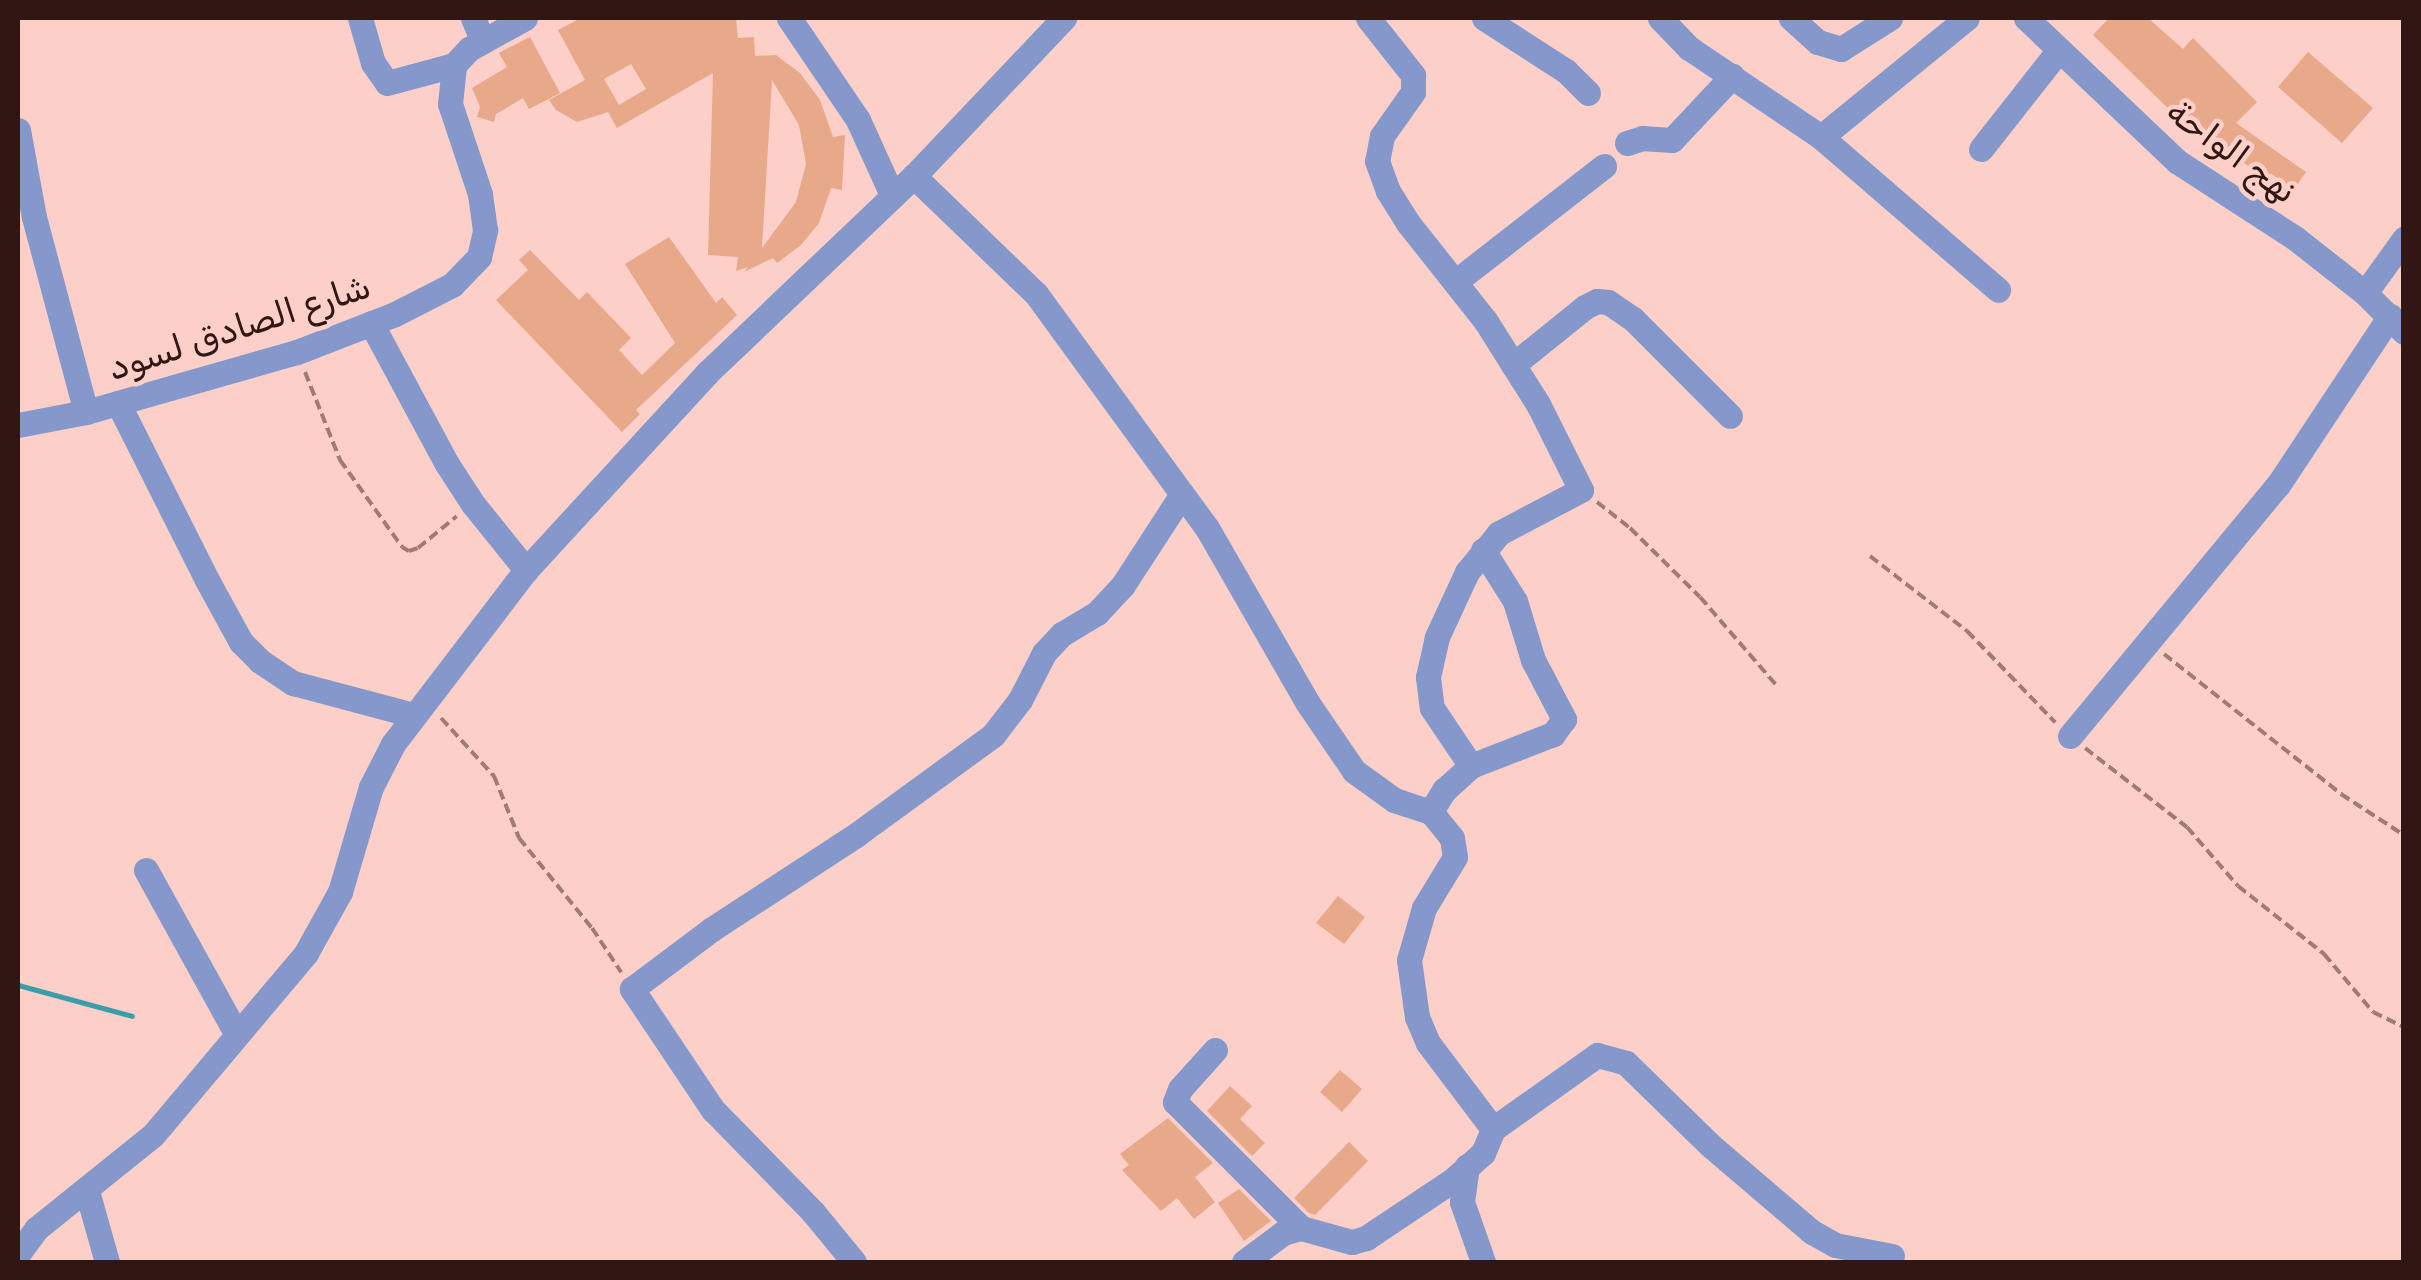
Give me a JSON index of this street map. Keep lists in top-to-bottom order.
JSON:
{
  "streets": {
    "street": ["نهج الواحة", "شارع الصادق لسود"]
  }
}
